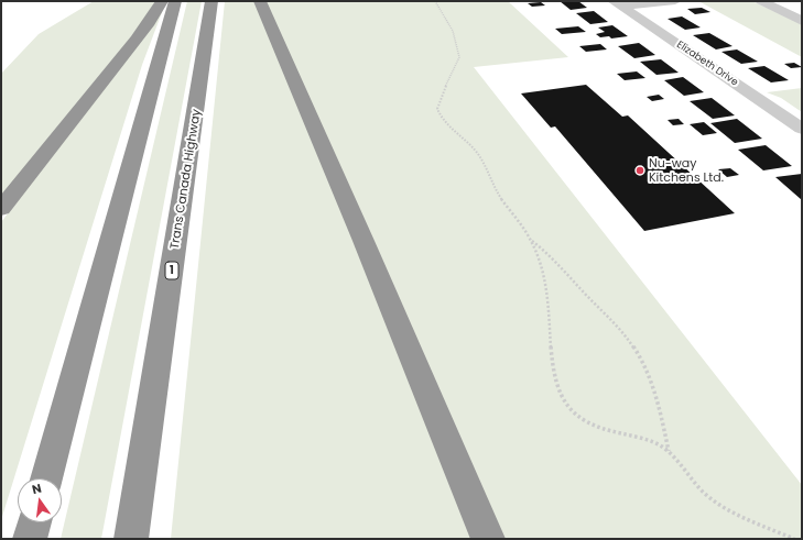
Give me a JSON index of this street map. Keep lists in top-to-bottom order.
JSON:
{
  "streets": {
    "highway": ["Trans Canada Highway", "1"],
    "street": ["Elizabeth Drive"]
  },
  "places": ["Nu-way Kitchens Ltd."],
  "north": "top"
}
